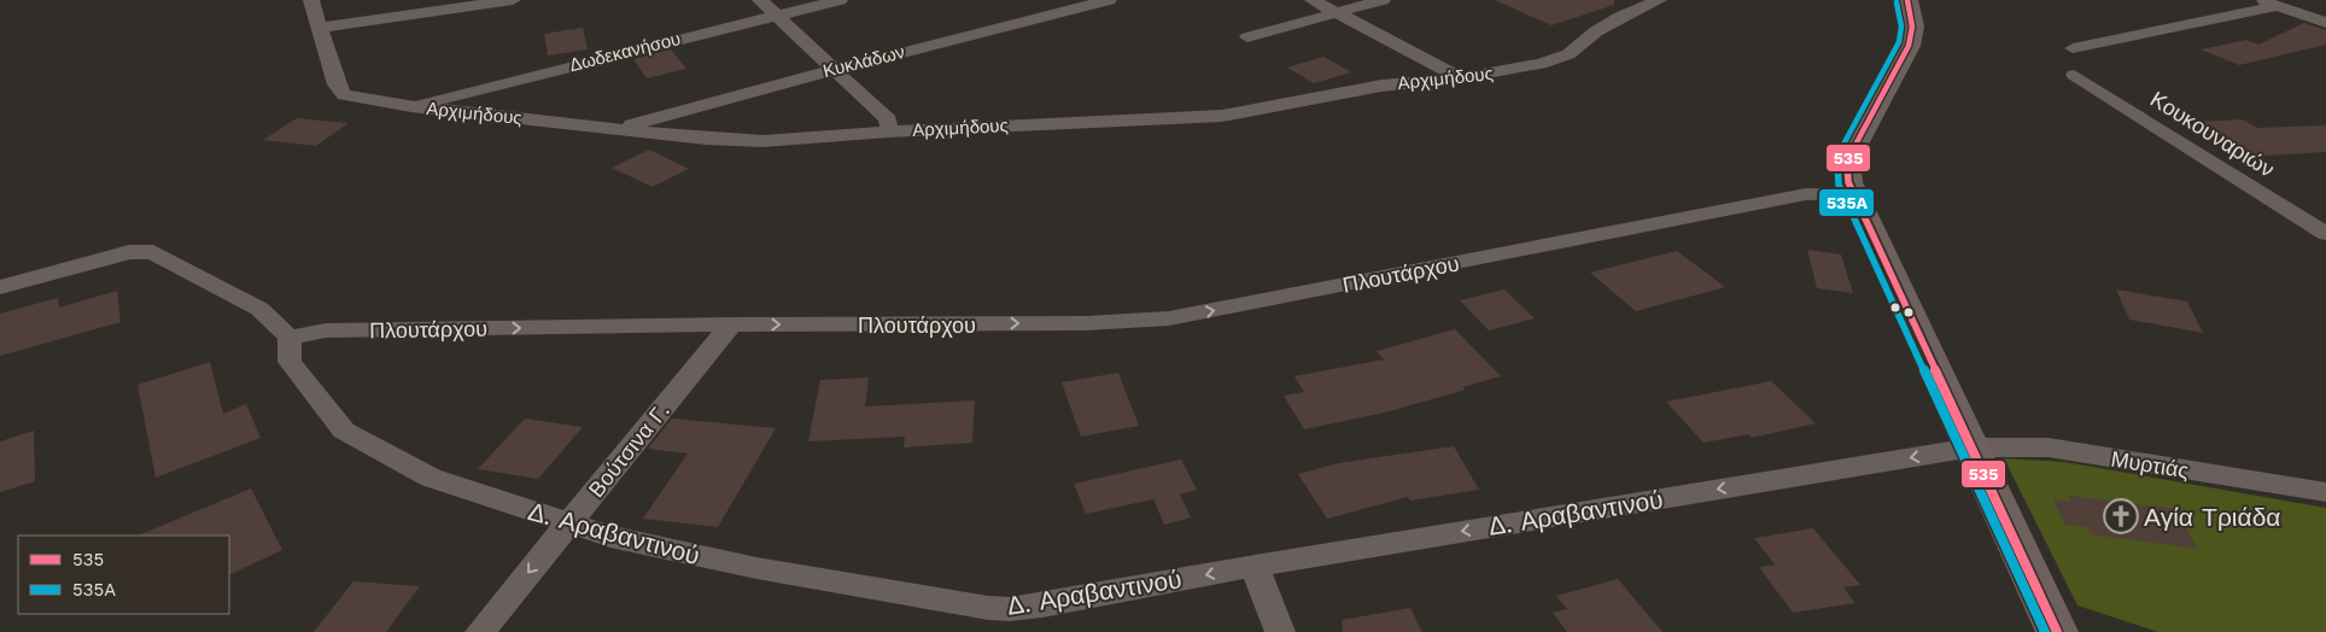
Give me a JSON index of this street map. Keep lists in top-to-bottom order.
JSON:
{
  "streets": {
    "street": [
      "Δωδεκανήσου",
      "Κυκλάδων",
      "Αρχιμήδους",
      "Κουκουναριών",
      "Πλουτάρχου",
      "Βούτσινα Γ.",
      "Μυρτιάς",
      "Δ. Αραβαντινού"
    ]
  },
  "crossings": [
    ["Δωδεκανήσου", "Αρχιμήδους"],
    ["Κυκλάδων", "Αρχιμήδους"],
    ["Πλουτάρχου", "Βούτσινα Γ."],
    ["Πλουτάρχου", "Δ. Αραβαντινού"],
    ["Βούτσινα Γ.", "Δ. Αραβαντινού"],
    ["Μυρτιάς", "Δ. Αραβαντινού"]
  ],
  "one_way": ["Πλουτάρχου", "Βούτσινα Γ.", "Δ. Αραβαντινού"],
  "places": {
    "church": ["Αγία Τριάδα"]
  },
  "lines": ["transit line 535", "transit line 535A"],
  "legend": ["535", "535A"]
}
